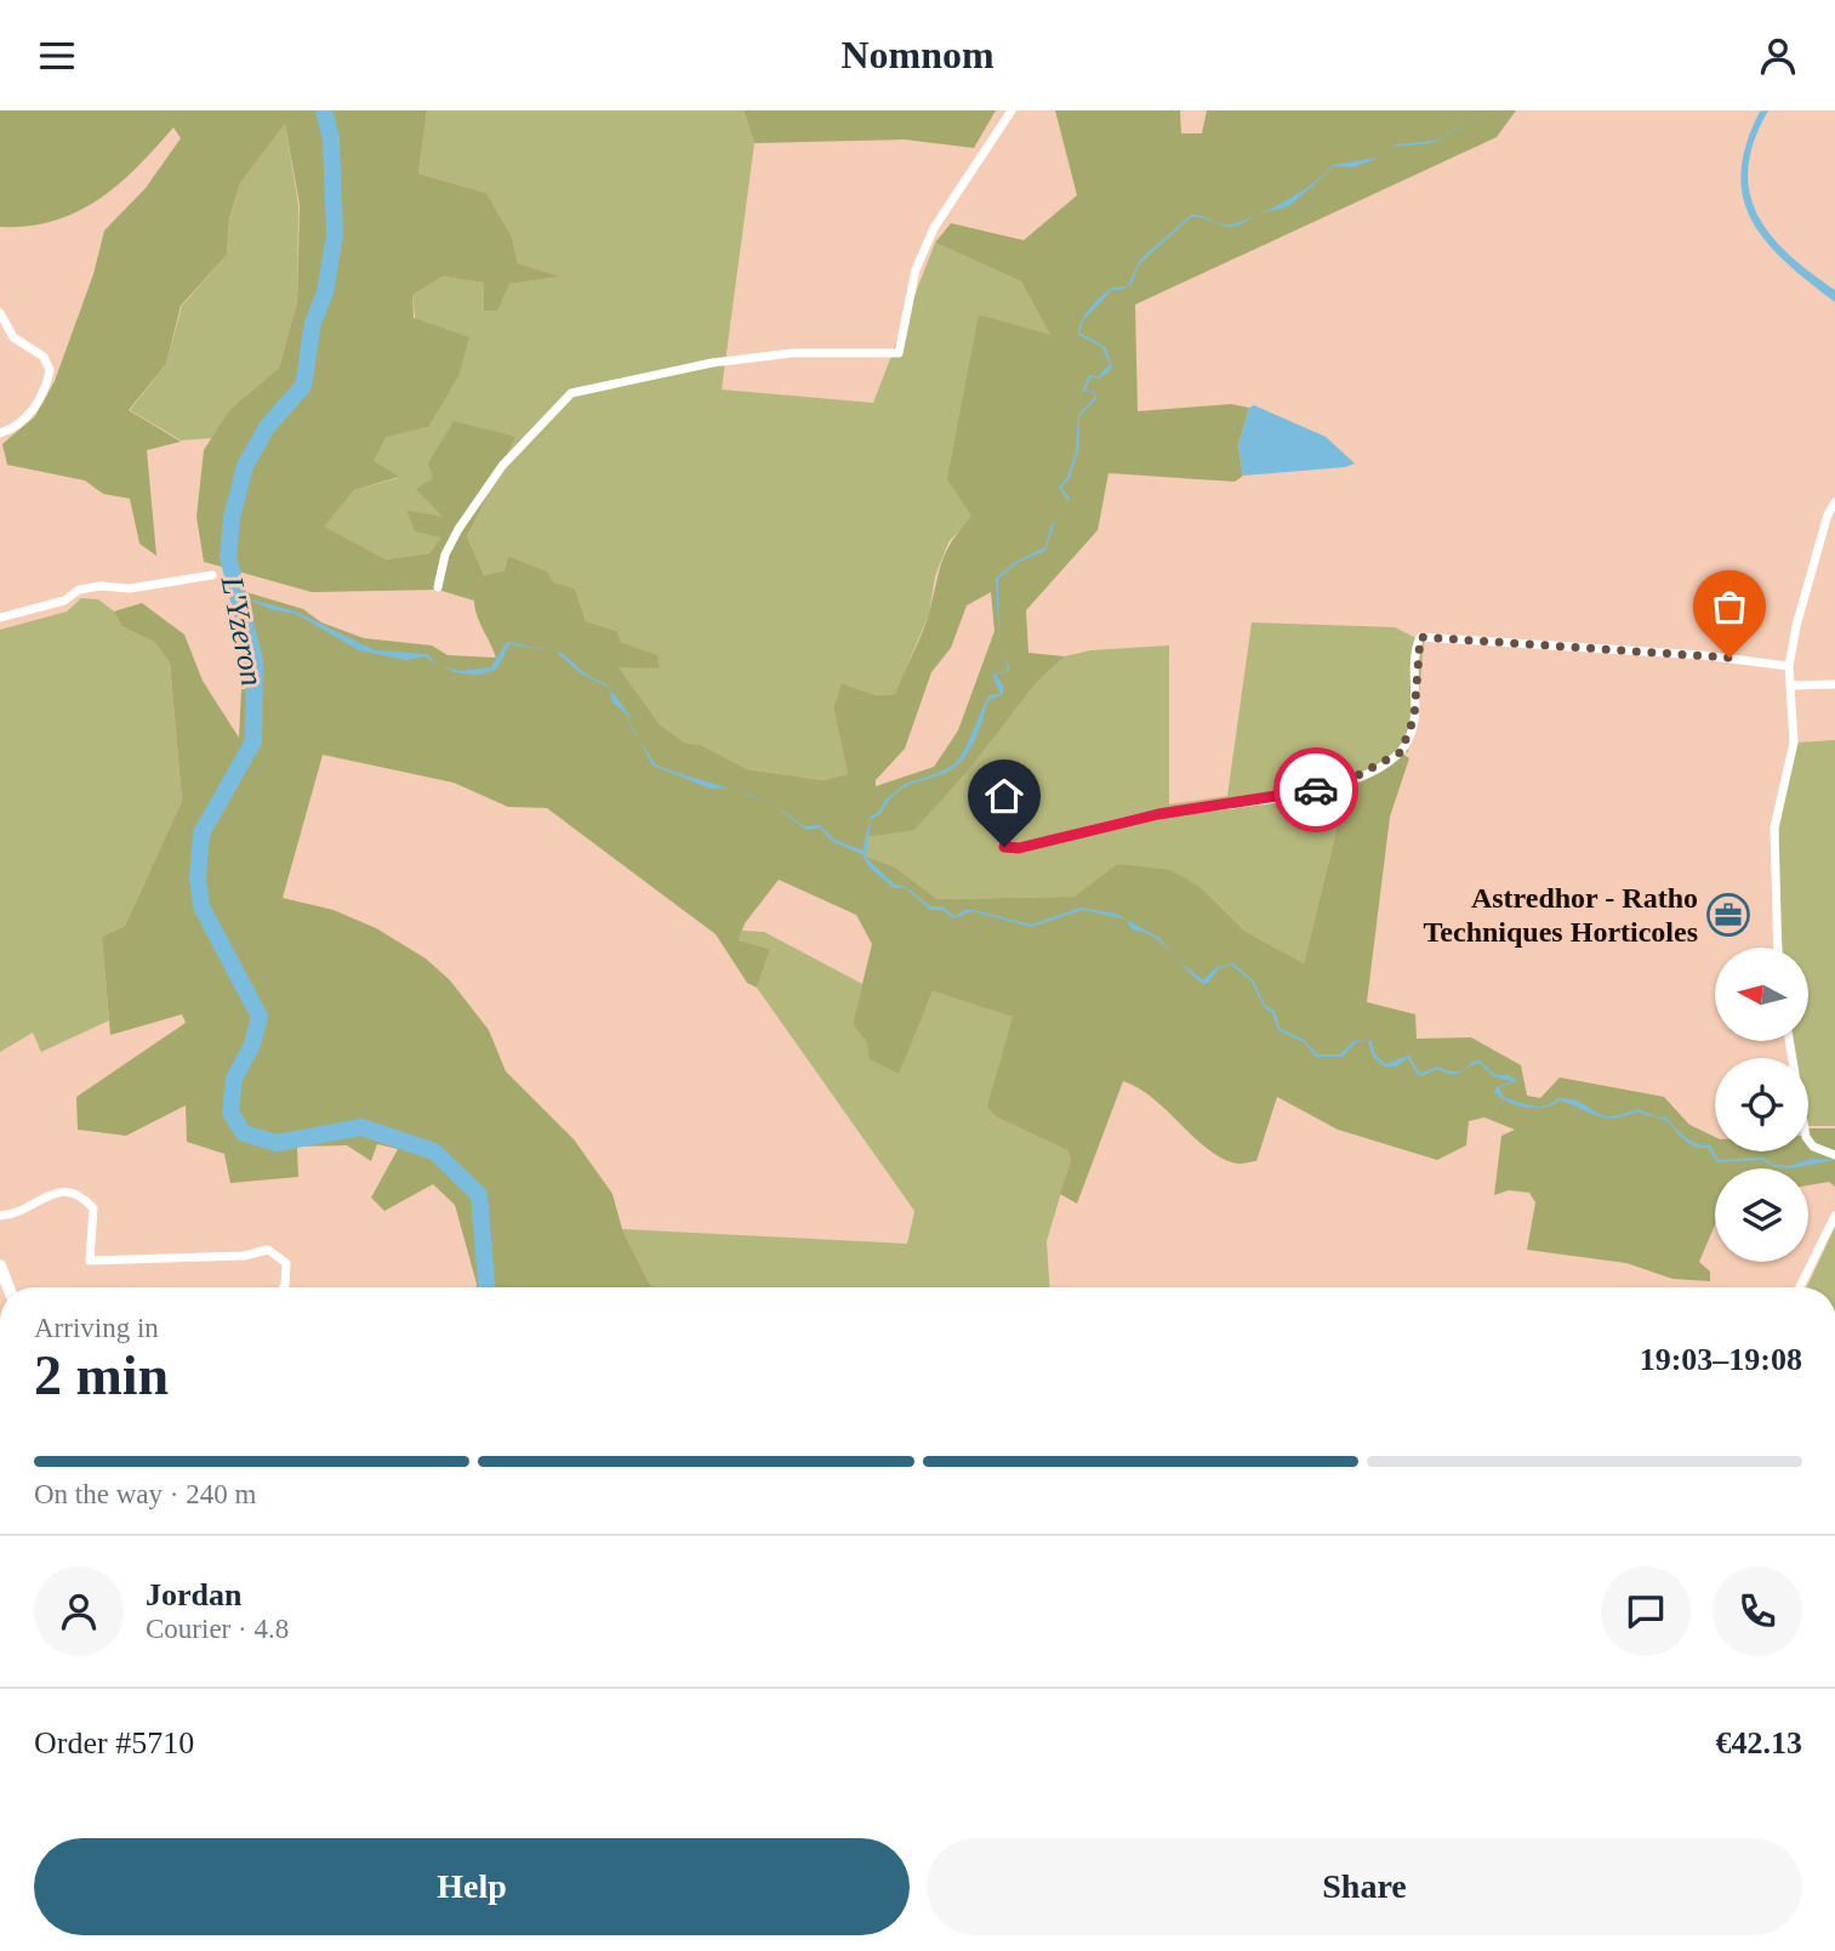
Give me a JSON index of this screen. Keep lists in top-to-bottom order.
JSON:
{
  "water": ["L'Yzeron"],
  "places": {
    "office": ["Astredhor - Ratho Techniques Horticoles"]
  },
  "north": "left",
  "page": {
    "header": "Nomnom",
    "heading": ["2 min", "Arriving in", "19:03–19:08"],
    "panel": [
      "Jordan",
      "Courier · 4.8",
      "Order #5710",
      "€42.13"
    ],
    "bar": "On the way · 240 m",
    "buttons": ["Help", "Share"]
  }
}
